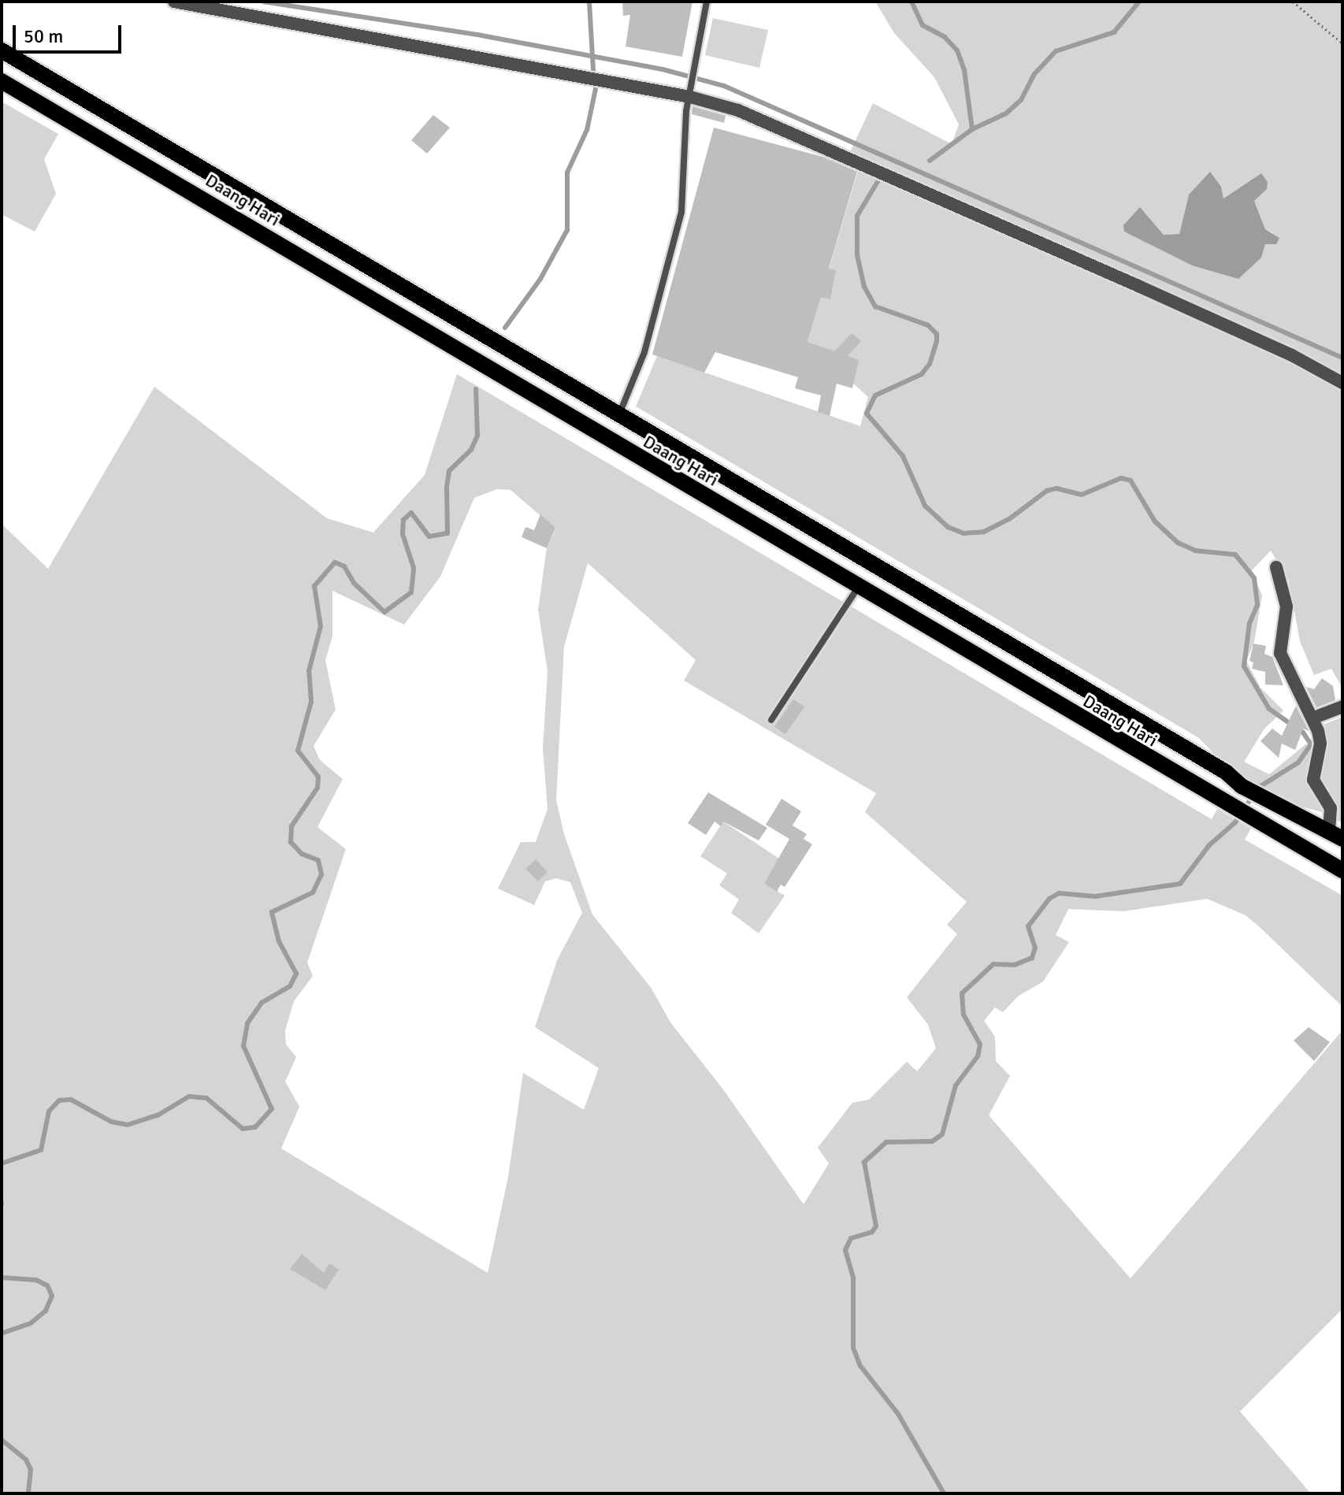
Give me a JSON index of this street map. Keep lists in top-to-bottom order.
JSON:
{
  "streets": {
    "main road": ["Daang Hari"]
  },
  "scale_bar": "50 m"
}
